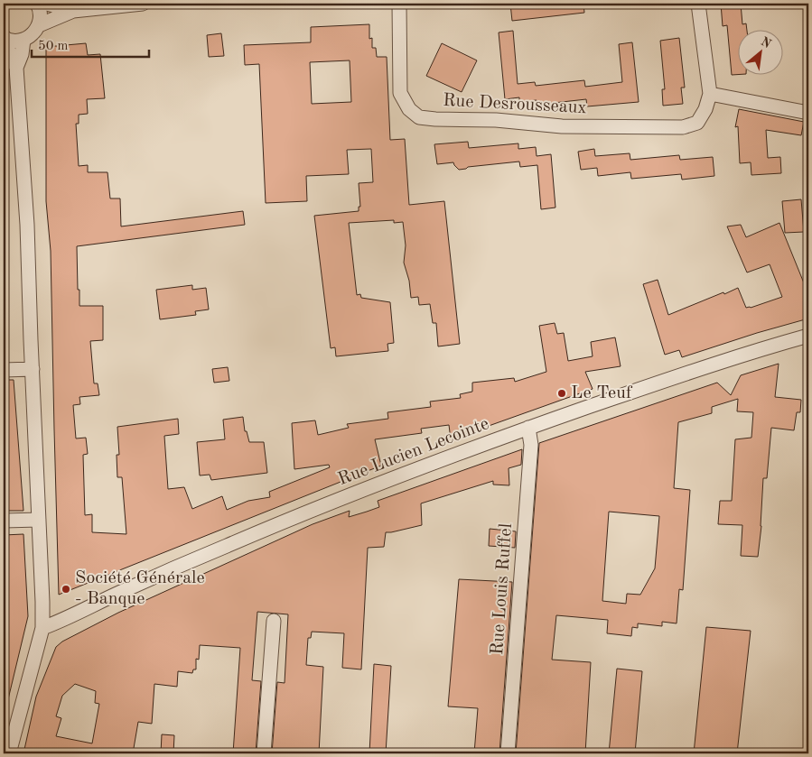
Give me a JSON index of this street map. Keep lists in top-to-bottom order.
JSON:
{
  "streets": {
    "street": ["Rue Desrousseaux", "Rue Lucien Lecointe", "Rue Louis Ruffel"]
  },
  "crossings": [
    ["Rue Lucien Lecointe", "Rue Louis Ruffel"]
  ],
  "places": ["Le Teuf", "Société Générale - Banque"],
  "scale_bar": "50 m",
  "north": "top right"
}
